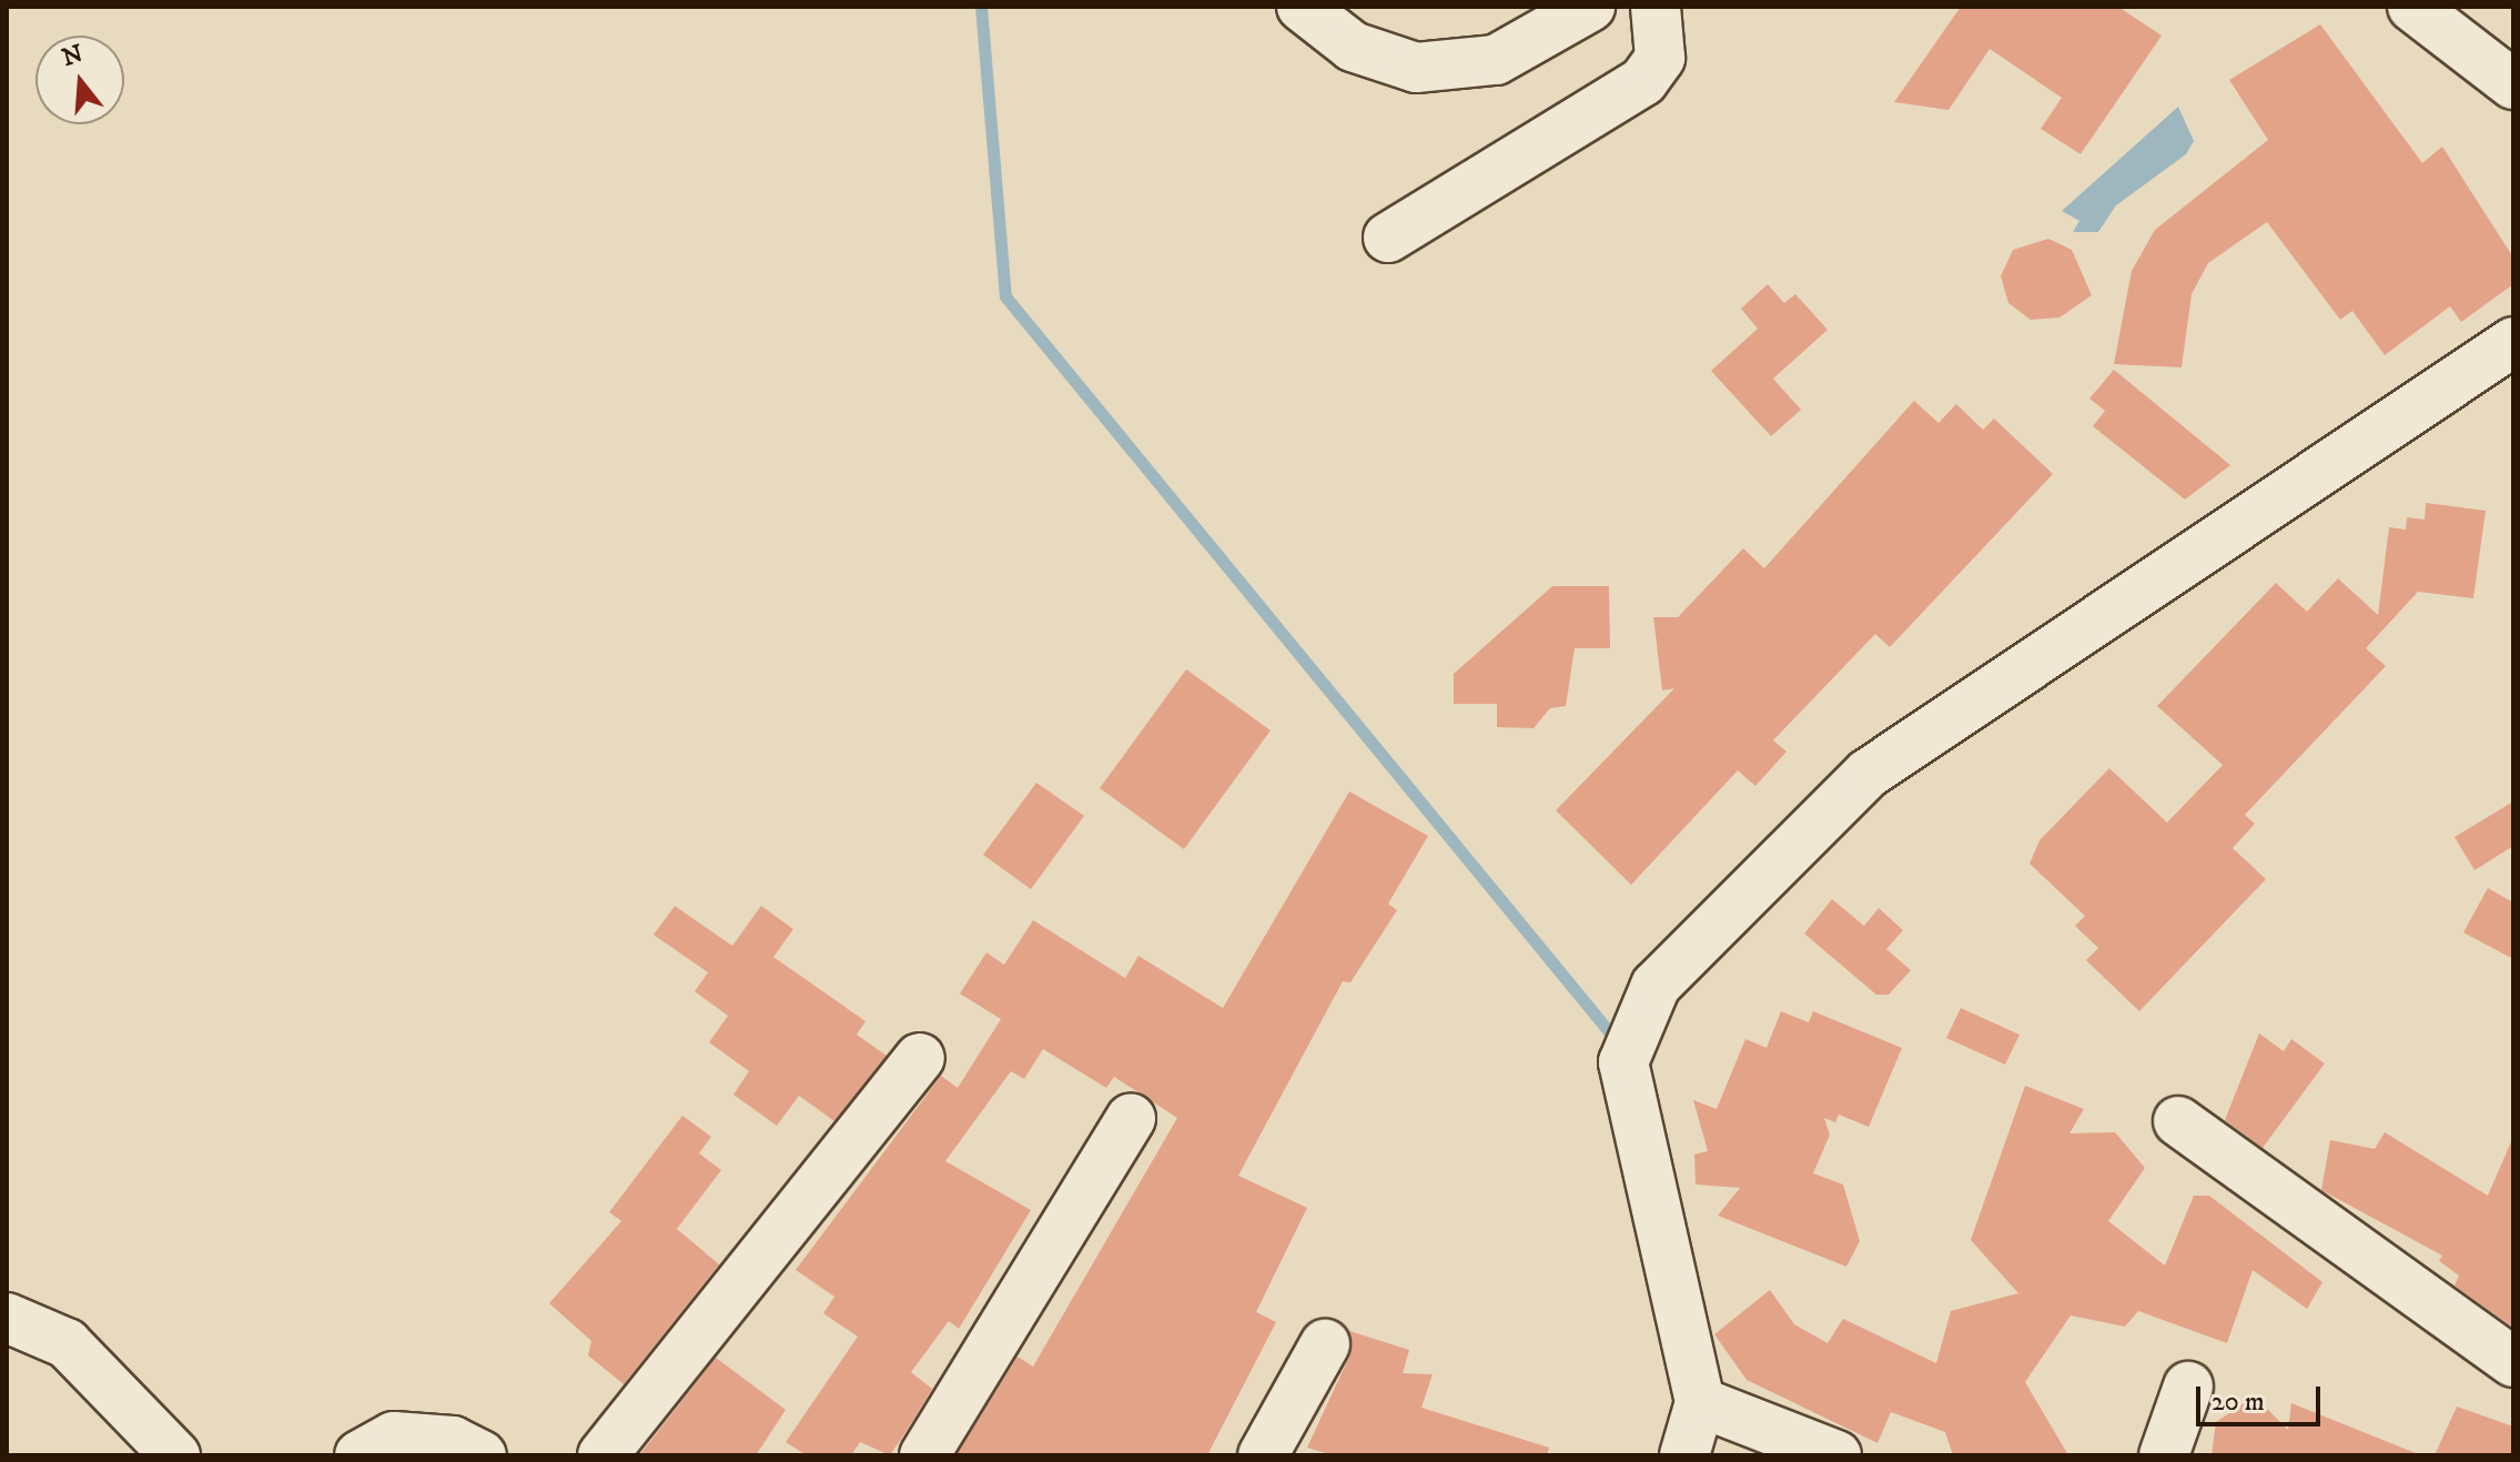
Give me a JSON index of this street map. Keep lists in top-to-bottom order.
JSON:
{
  "scale_bar": "20 m",
  "north": "top"
}
